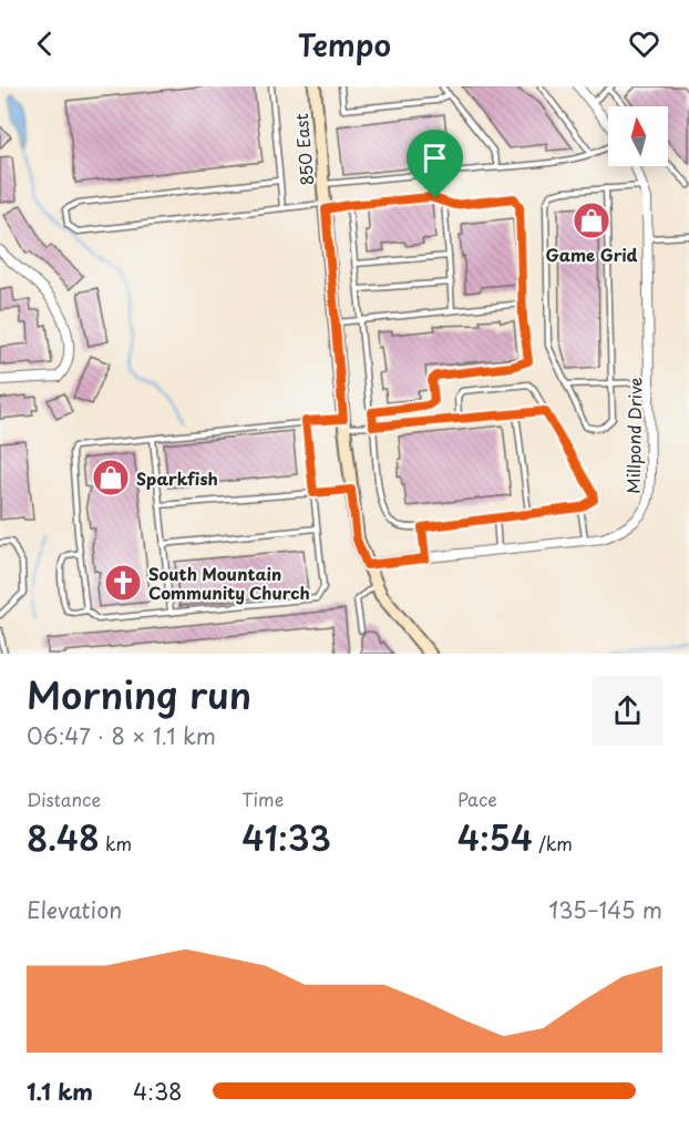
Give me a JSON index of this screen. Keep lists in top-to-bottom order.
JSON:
{
  "streets": {
    "main road": ["850 East"],
    "street": ["Millpond Drive"]
  },
  "crossings": [
    ["850 East", "Millpond Drive"]
  ],
  "places": {
    "shop": ["Game Grid", "Sparkfish"],
    "church": ["South Mountain Community Church"]
  },
  "north": "top",
  "page": {
    "header": "Tempo",
    "heading": ["Morning run", "06:47 · 8 × 1.1 km"],
    "stats": [
      ["Distance", "8.48 km"],
      ["Time", "41:33"],
      ["Pace", "4:54 /km"]
    ],
    "chart": ["Elevation", "135–145 m"],
    "list": [
      {
        "name": "1.1 km",
        "note": "4:38"
      }
    ]
  }
}
